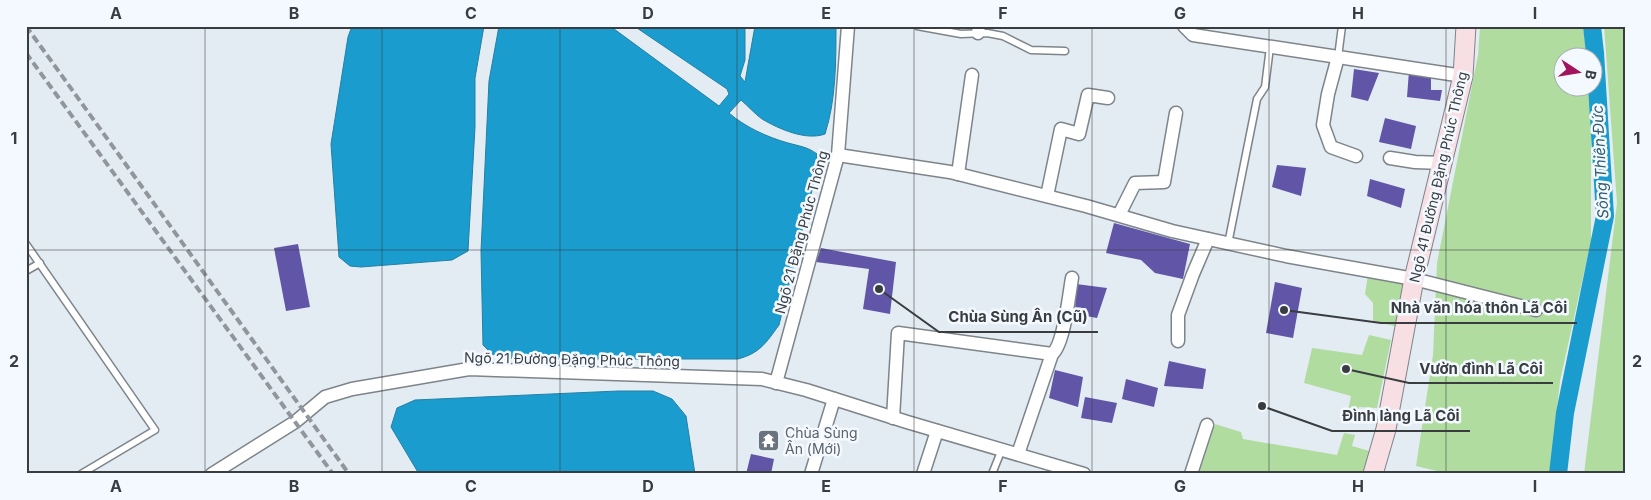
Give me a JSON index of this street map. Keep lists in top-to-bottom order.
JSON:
{
  "streets": {
    "street": ["Ngõ 41 Đường Đặng Phúc Thông", "Ngõ 21 Đặng Phúc Thông", "Ngõ 21 Đường Đặng Phúc Thông"]
  },
  "crossings": [
    ["Ngõ 21 Đặng Phúc Thông", "Ngõ 21 Đường Đặng Phúc Thông"]
  ],
  "water": ["Sông Thiên Đức"],
  "places": {
    "other": [
      "Chùa Sùng Ân (Cũ)",
      "Nhà văn hóa thôn Lã Côi",
      "Vườn đình Lã Côi",
      "Đình làng Lã Côi"
    ],
    "temple": ["Chùa Sùng Ân (Mới)"]
  },
  "north": "right",
  "grid": {
    "columns": [
      "A",
      "B",
      "C",
      "D",
      "E",
      "F",
      "G",
      "H",
      "I"
    ],
    "rows": ["1", "2"]
  }
}
